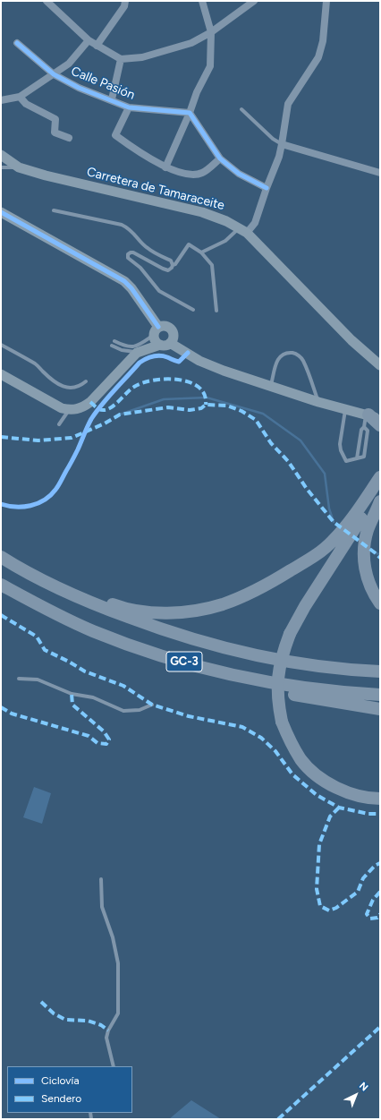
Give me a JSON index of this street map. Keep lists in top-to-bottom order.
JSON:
{
  "streets": {
    "highway": ["GC-3"],
    "main road": ["Carretera de Tamaraceite"],
    "street": ["Calle Pasión"]
  },
  "legend": ["Ciclovía", "Sendero"],
  "north": "top right"
}
